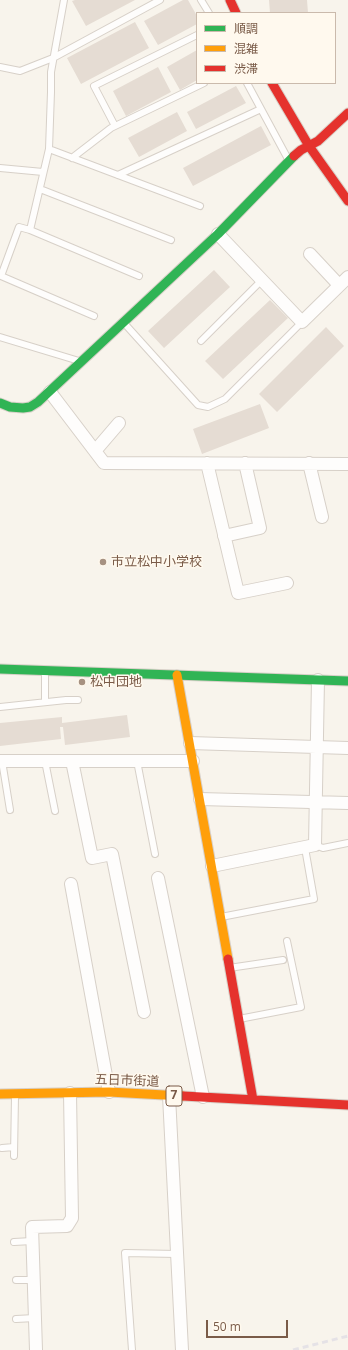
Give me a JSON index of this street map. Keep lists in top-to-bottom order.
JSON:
{
  "streets": {
    "street": ["五日市街道", "7"]
  },
  "places": ["市立松中小学校", "松中団地"],
  "legend": ["順調", "混雑", "渋滞"],
  "scale_bar": "50 m"
}
